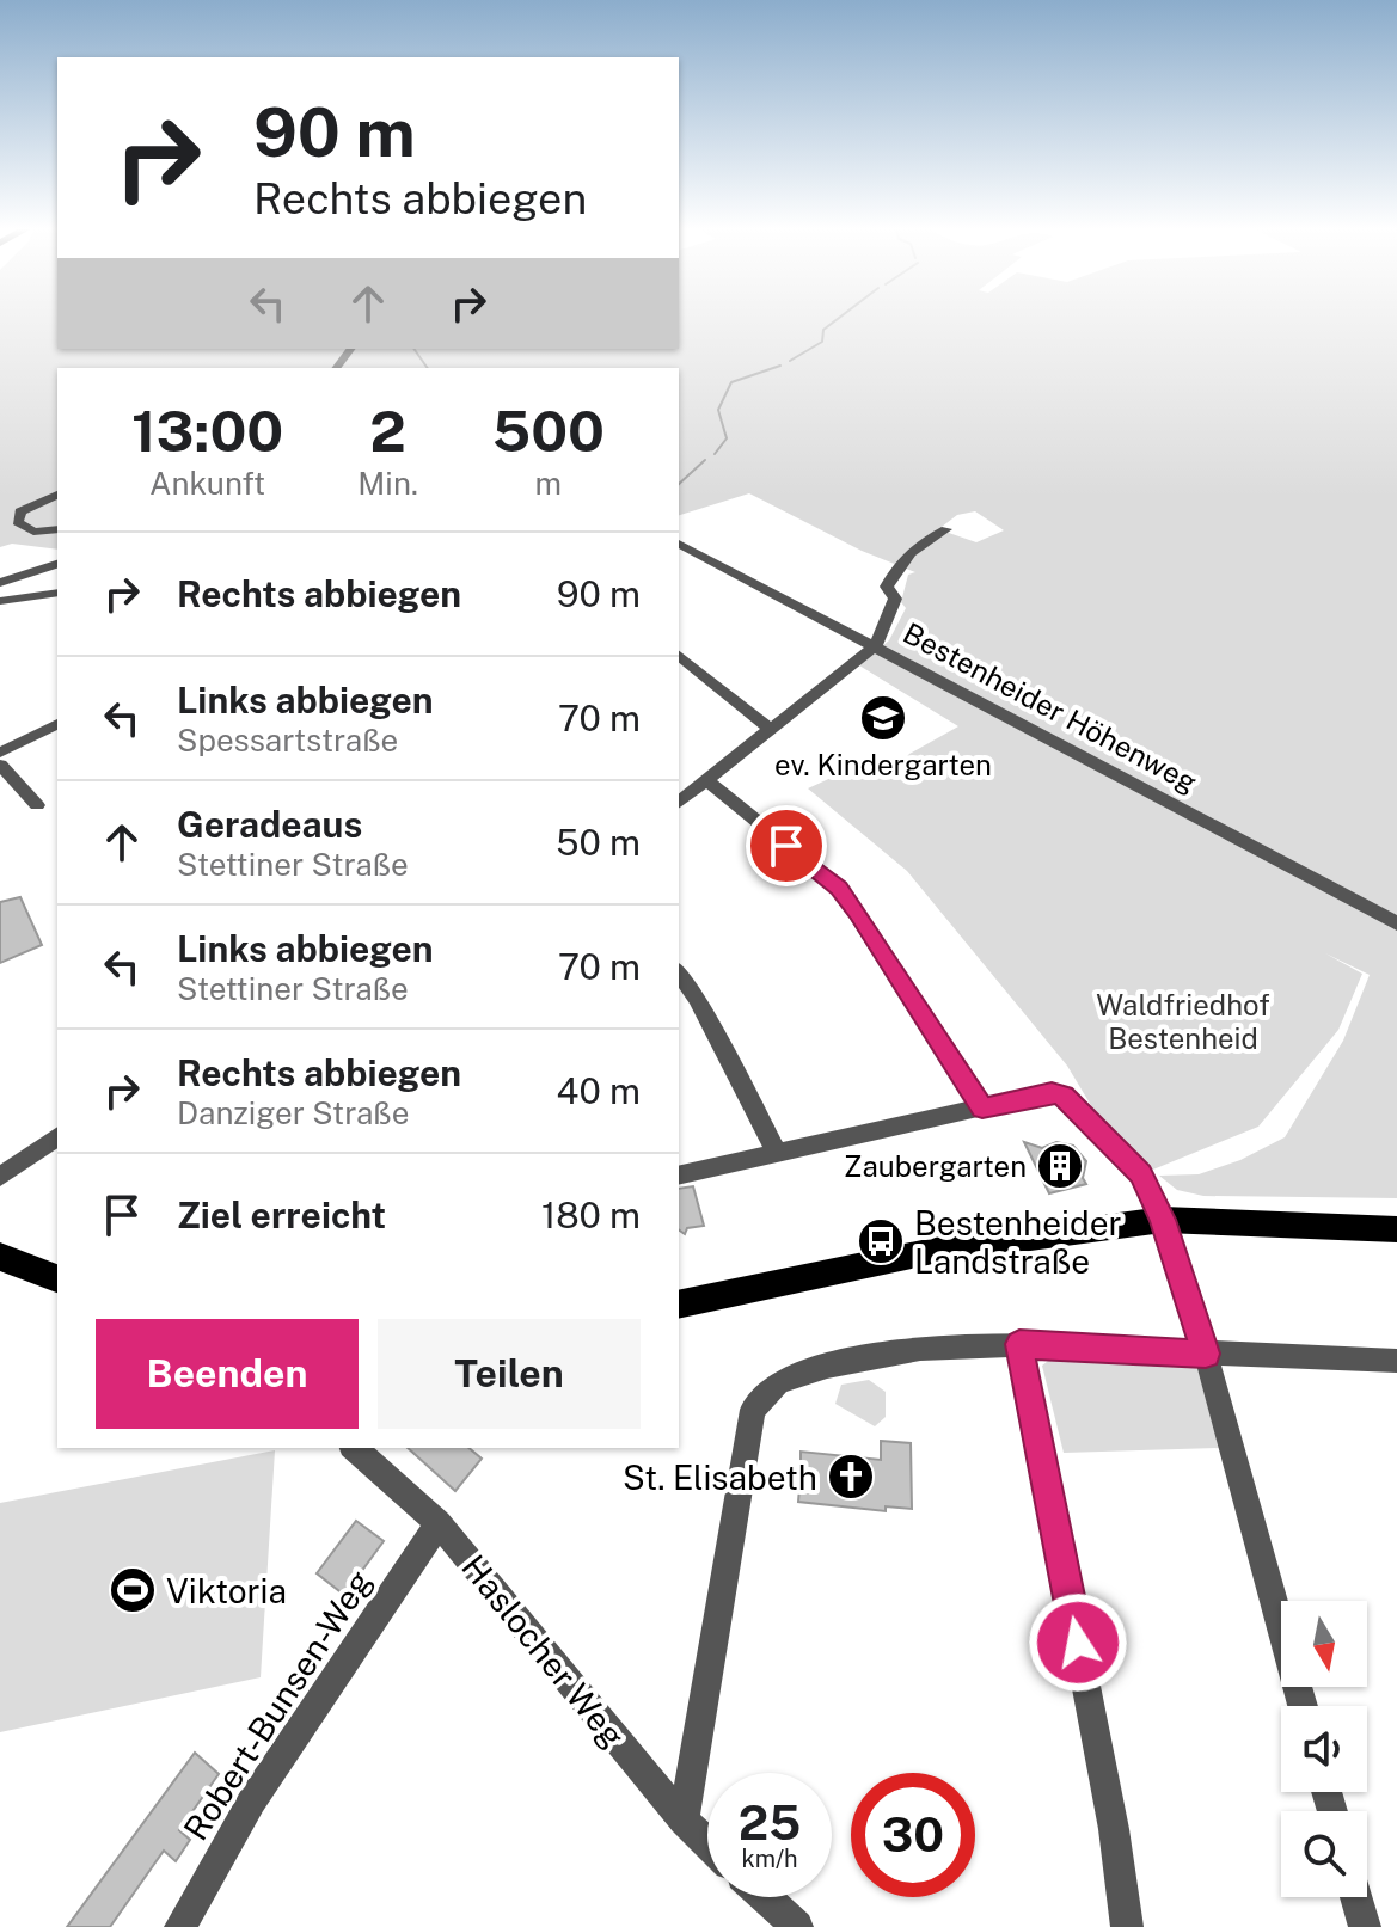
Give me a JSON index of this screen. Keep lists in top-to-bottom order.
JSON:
{
  "streets": {
    "street": ["Bestenheider Höhenweg", "Haslocher Weg", "Robert-Bunsen-Weg"]
  },
  "crossings": [
    ["Haslocher Weg", "Robert-Bunsen-Weg"]
  ],
  "parks": ["Waldfriedhof Bestenheid"],
  "places": {
    "school or university": ["ev. Kindergarten"],
    "building": ["Zaubergarten"],
    "bus stop": ["Bestenheider Landstraße"],
    "church": ["St. Elisabeth"],
    "sports": ["Viktoria"]
  },
  "north": "bottom",
  "page": {
    "turn": ["90 m", "Rechts abbiegen"],
    "eta": [
      "13:00",
      "Ankunft",
      "2",
      "Min.",
      "500",
      "m"
    ],
    "list": [
      {
        "name": "Rechts abbiegen",
        "value": "90 m"
      },
      {
        "name": "Links abbiegen",
        "note": "Spessartstraße",
        "value": "70 m"
      },
      {
        "name": "Geradeaus",
        "note": "Stettiner Straße",
        "value": "50 m"
      },
      {
        "name": "Links abbiegen",
        "note": "Stettiner Straße",
        "value": "70 m"
      },
      {
        "name": "Rechts abbiegen",
        "note": "Danziger Straße",
        "value": "40 m"
      },
      {
        "name": "Ziel erreicht",
        "value": "180 m"
      }
    ],
    "buttons": ["Beenden", "Teilen"],
    "speed": "25 km/h",
    "limit": "30"
  }
}
